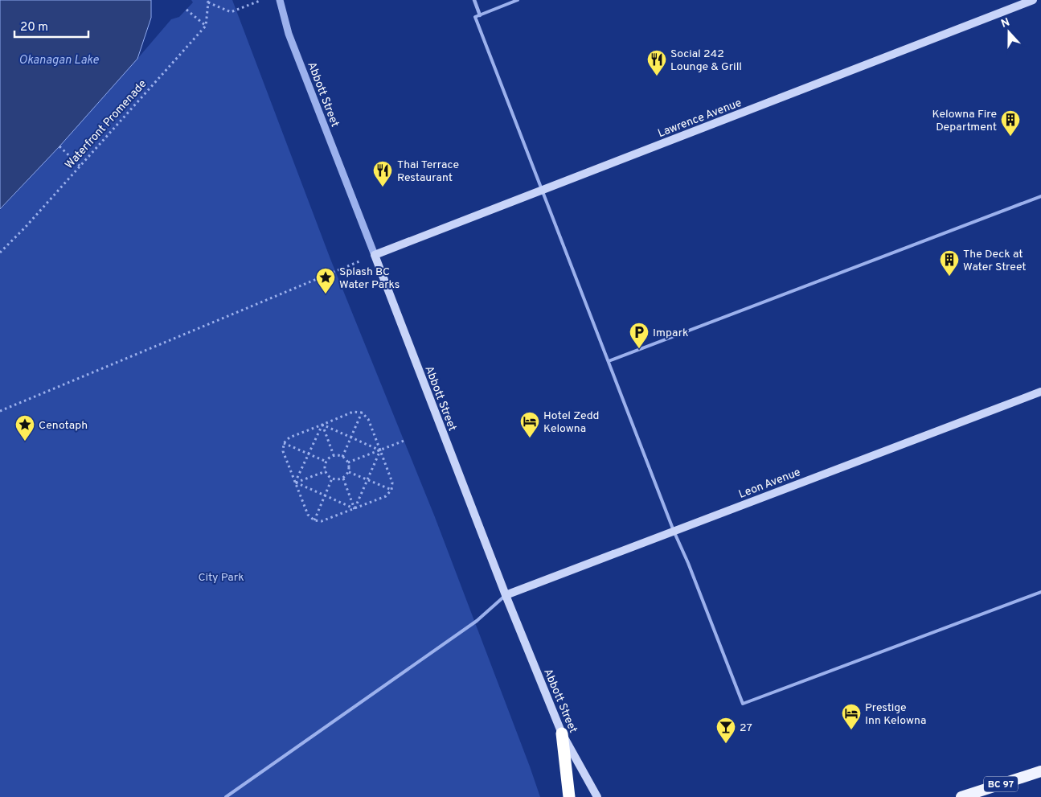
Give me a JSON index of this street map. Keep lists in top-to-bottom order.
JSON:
{
  "streets": {
    "highway": ["BC 97"],
    "main road": ["Abbott Street", "Lawrence Avenue", "Leon Avenue"],
    "path": ["Waterfront Promenade"]
  },
  "crossings": [
    ["Abbott Street", "Lawrence Avenue"],
    ["Abbott Street", "Leon Avenue"]
  ],
  "water": ["Okanagan Lake"],
  "parks": ["City Park"],
  "places": {
    "restaurant": ["Social 242 Lounge & Grill", "Thai Terrace Restaurant"],
    "building": ["Kelowna Fire Department", "The Deck at Water Street"],
    "place": ["Splash BC Water Parks", "Cenotaph"],
    "parking": ["Impark"],
    "hotel": ["Hotel Zedd Kelowna", "Prestige Inn Kelowna"],
    "bar": ["27"]
  },
  "scale_bar": "20 m",
  "north": "top"
}
